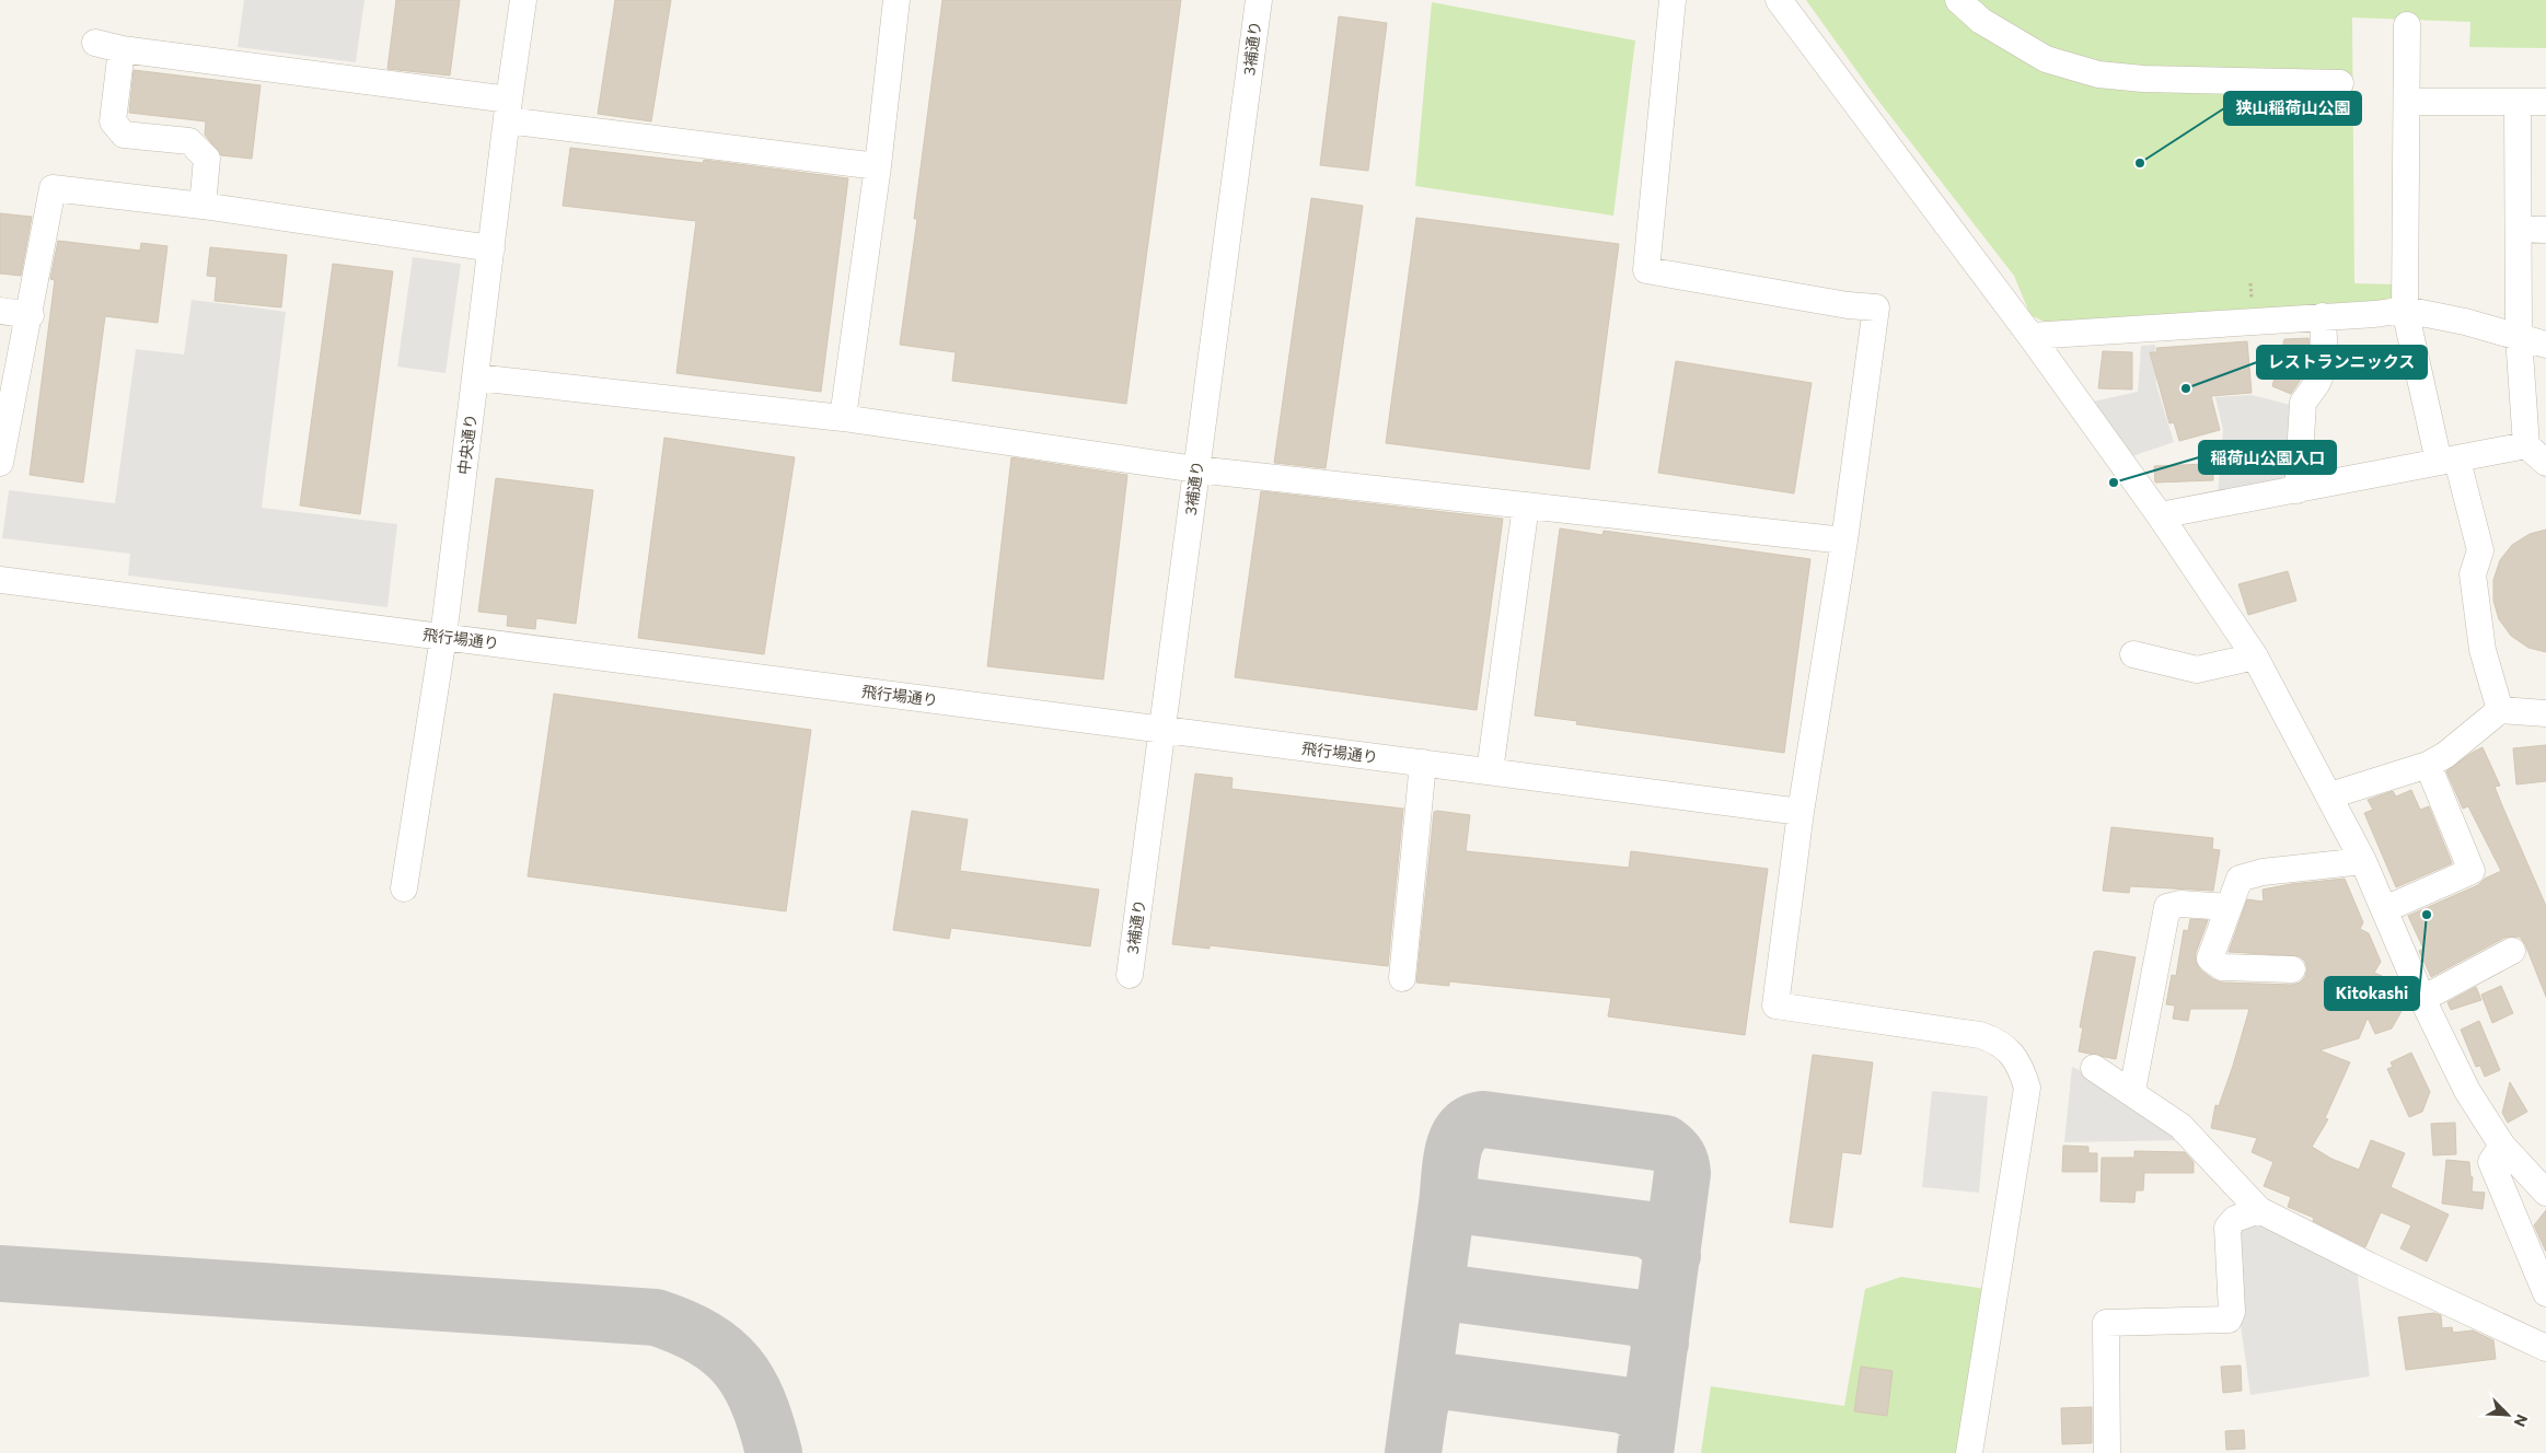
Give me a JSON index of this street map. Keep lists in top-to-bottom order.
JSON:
{
  "streets": {
    "street": ["3補通り", "中央通り", "飛行場通り"]
  },
  "crossings": [
    ["3補通り", "飛行場通り"],
    ["中央通り", "飛行場通り"]
  ],
  "places": [
    "狭山稲荷山公園",
    "レストランニックス",
    "稲荷山公園入口",
    "Kitokashi"
  ],
  "north": "bottom right"
}
